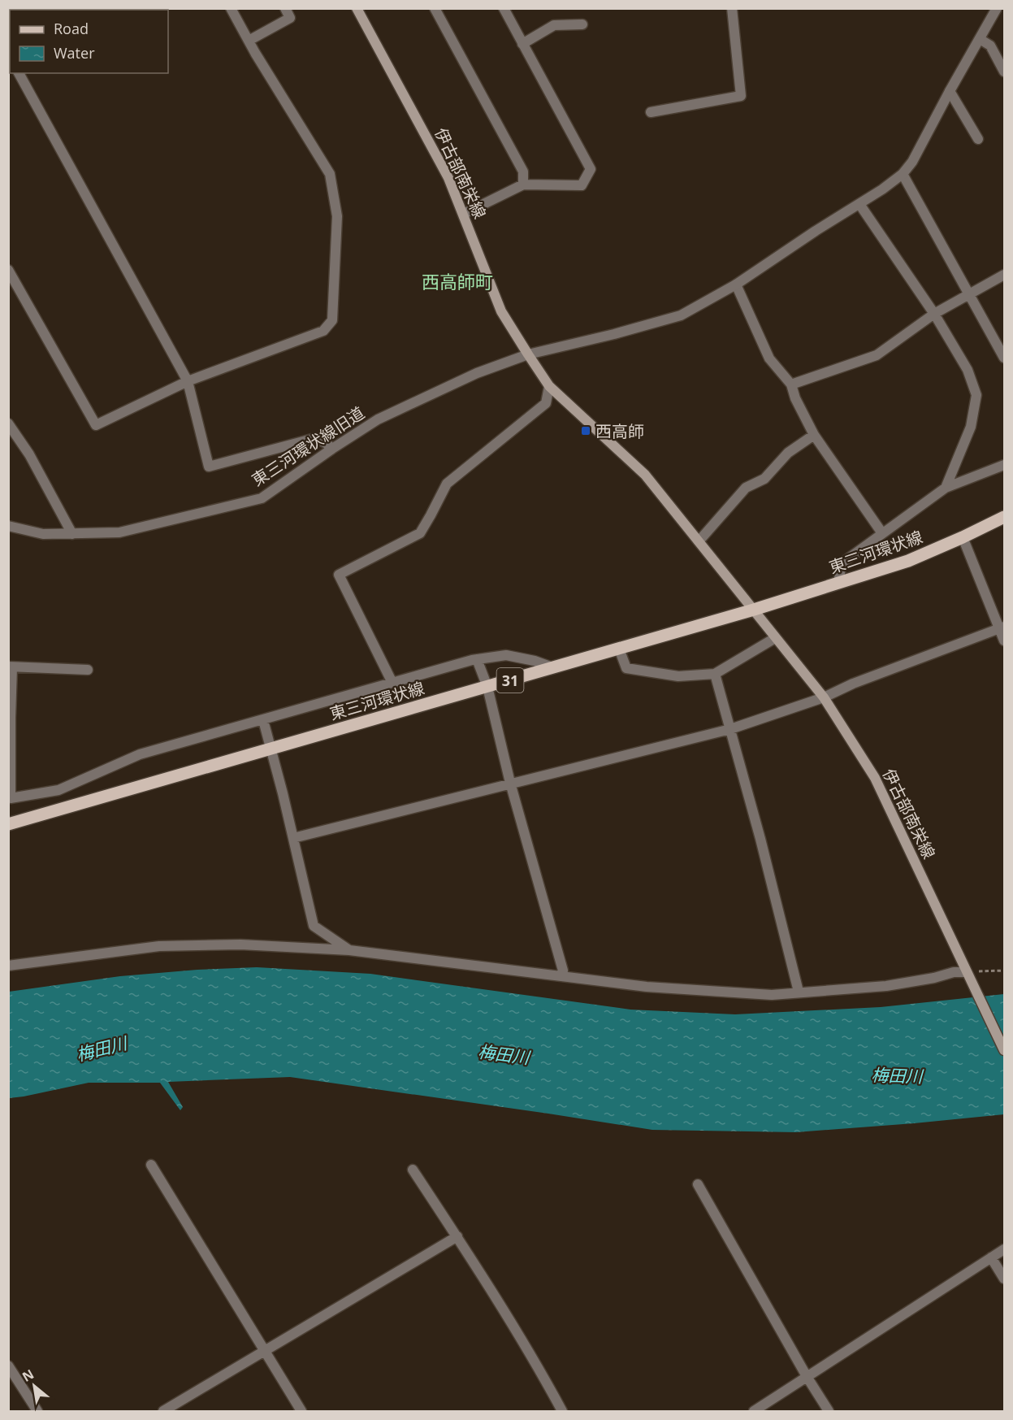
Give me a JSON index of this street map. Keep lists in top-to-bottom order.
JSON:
{
  "streets": {
    "main road": ["伊古部南栄線", "東三河環状線", "31"],
    "street": ["東三河環状線旧道"]
  },
  "crossings": [
    ["伊古部南栄線", "東三河環状線旧道"],
    ["伊古部南栄線", "東三河環状線"]
  ],
  "districts": ["西高師町"],
  "water": ["梅田川"],
  "places": {
    "transit": ["西高師"]
  },
  "legend": ["Road", "Water"],
  "north": "top left"
}
